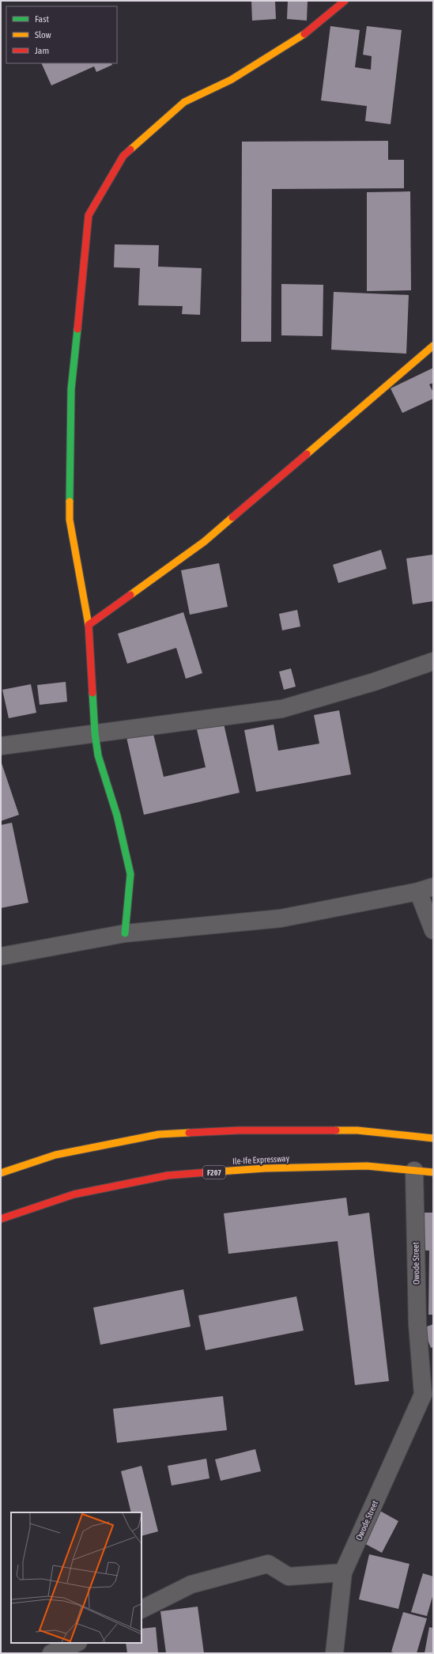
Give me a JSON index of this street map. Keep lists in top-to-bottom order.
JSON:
{
  "streets": {
    "street": ["Ile-Ife Expressway", "F207", "Owode Street"]
  },
  "crossings": [
    ["Ile-Ife Expressway", "Owode Street"]
  ],
  "legend": ["Fast", "Slow", "Jam"]
}
